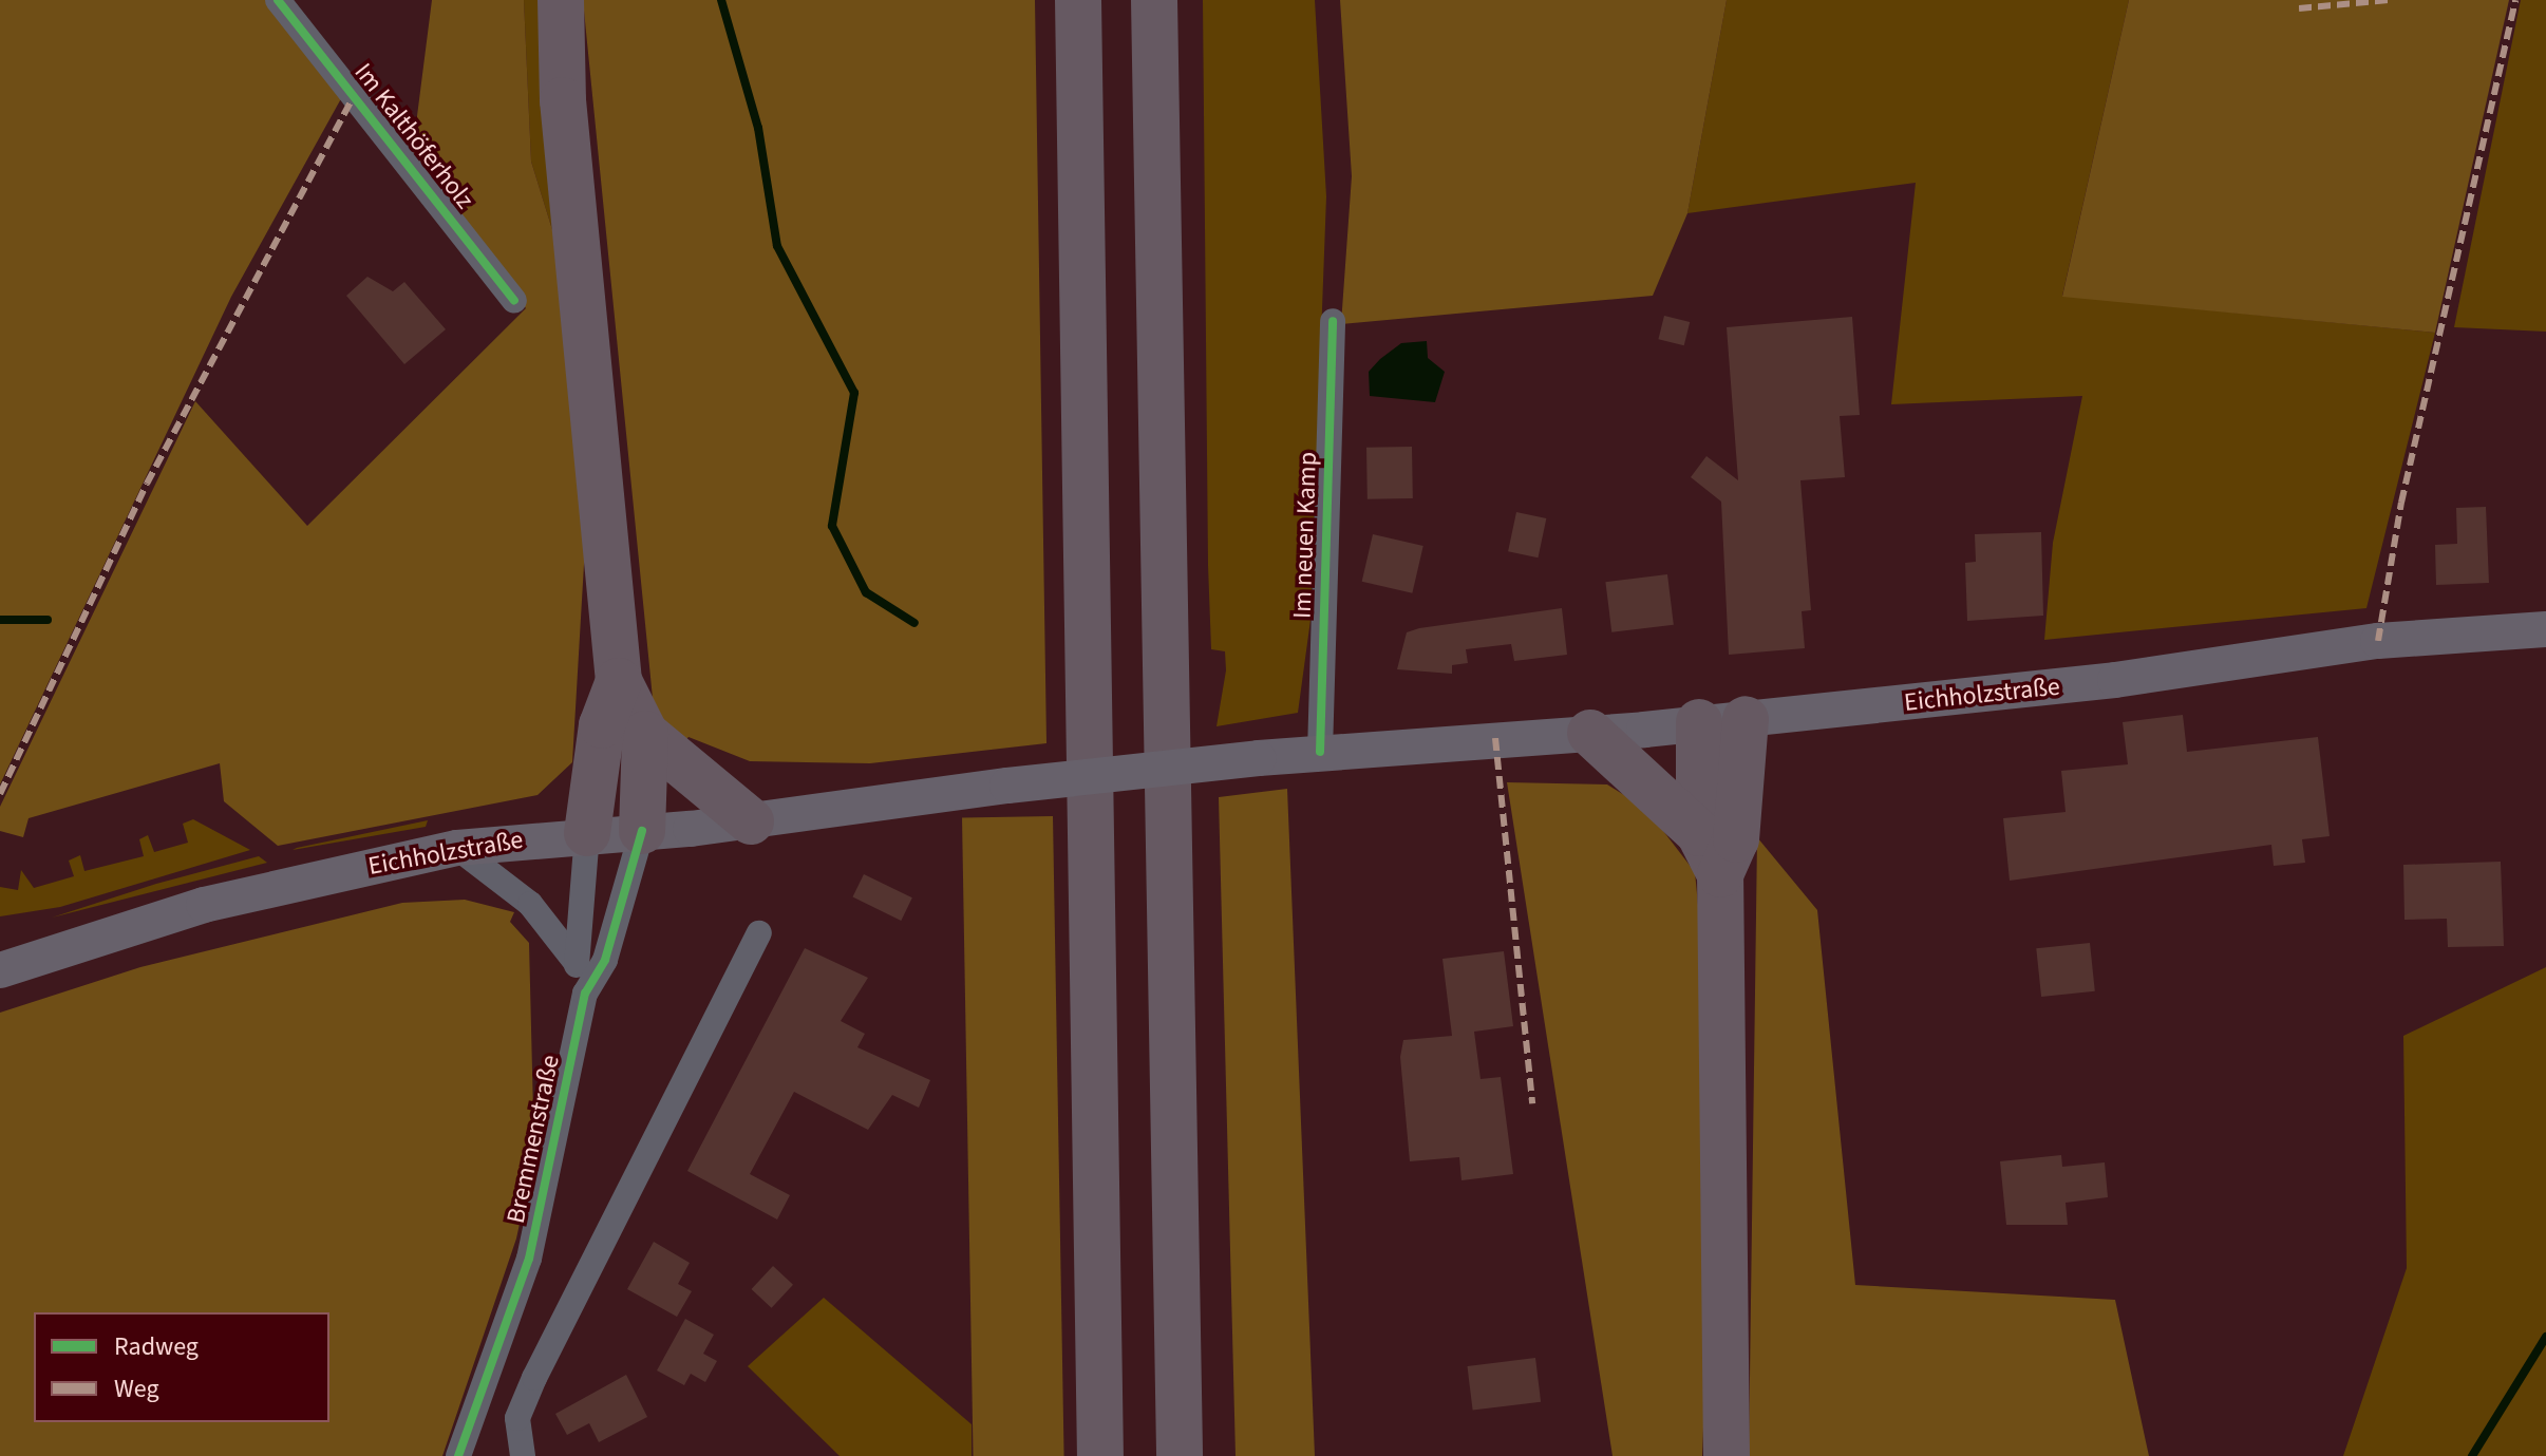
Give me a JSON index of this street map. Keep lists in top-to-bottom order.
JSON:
{
  "streets": {
    "main road": ["Eichholzstraße"],
    "street": ["Im Kalthöferholz", "Im neuen Kamp", "Bremmenstraße"]
  },
  "crossings": [
    ["Im neuen Kamp", "Eichholzstraße"],
    ["Eichholzstraße", "Bremmenstraße"]
  ],
  "legend": ["Radweg", "Weg"]
}
